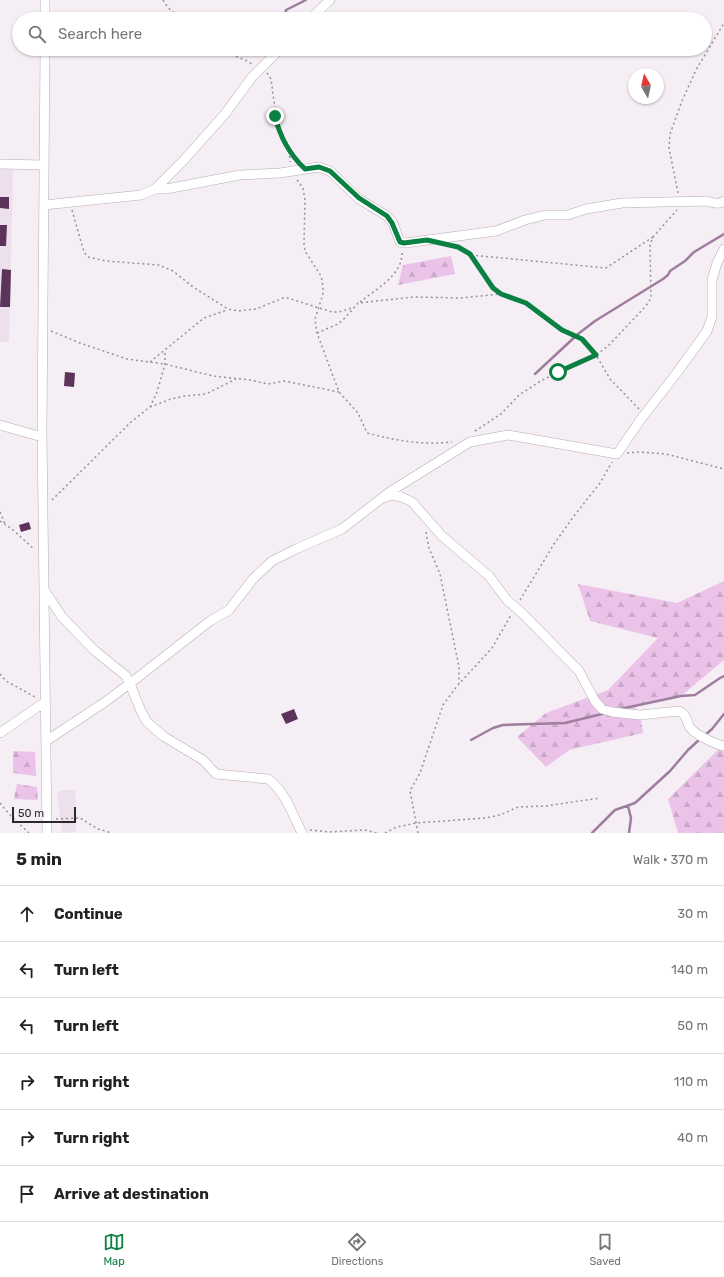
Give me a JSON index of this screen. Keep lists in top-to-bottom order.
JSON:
{
  "scale_bar": "50 m",
  "north": "top",
  "page": {
    "search": "Search here",
    "scale": "50 m",
    "heading": ["5 min", "Walk · 370 m"],
    "list": [
      ["Continue", "30 m"],
      ["Turn left", "140 m"],
      ["Turn left", "50 m"],
      ["Turn right", "110 m"],
      ["Turn right", "40 m"],
      "Arrive at destination"
    ],
    "nav": ["Map", "Directions", "Saved"]
  }
}
